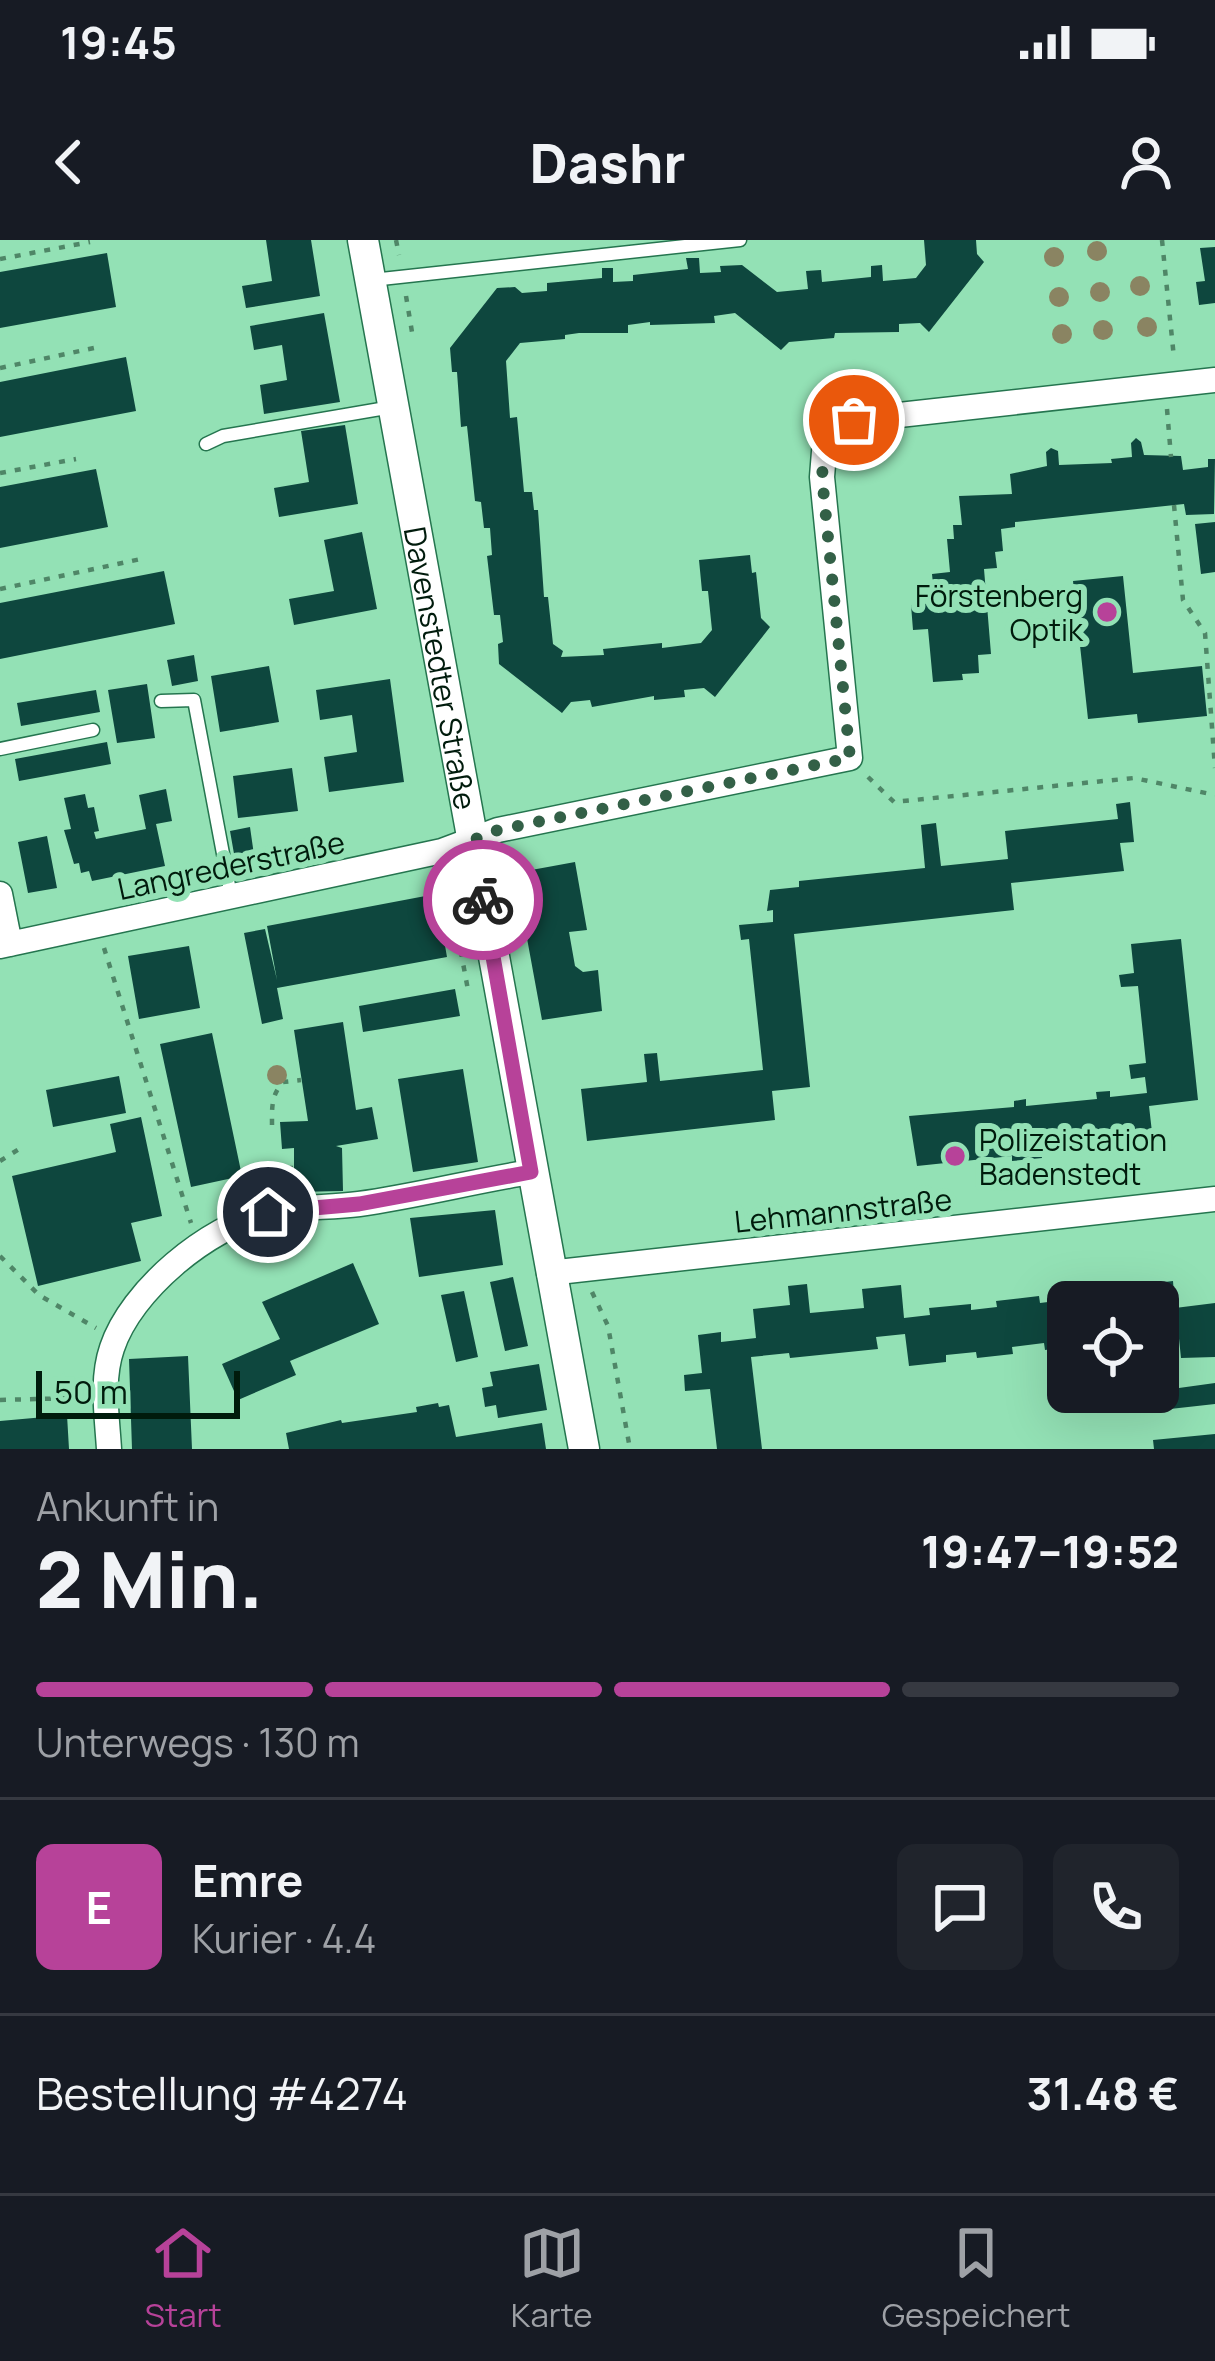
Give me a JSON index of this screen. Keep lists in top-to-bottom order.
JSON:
{
  "streets": {
    "street": ["Davenstedter Straße", "Langrederstraße", "Lehmannstraße"]
  },
  "crossings": [
    ["Davenstedter Straße", "Langrederstraße"],
    ["Davenstedter Straße", "Lehmannstraße"]
  ],
  "places": ["Förstenberg Optik", "Polizeistation Badenstedt"],
  "scale_bar": "50 m",
  "page": {
    "status": "19:45",
    "header": "Dashr",
    "scale": "50 m",
    "heading": ["2 Min.", "Ankunft in", "19:47–19:52"],
    "panel": [
      "Emre",
      "Kurier · 4.4",
      "Bestellung #4274",
      "31.48 €"
    ],
    "bar": "Unterwegs · 130 m",
    "round": "E",
    "tabs": ["Start", "Karte", "Gespeichert"]
  }
}
